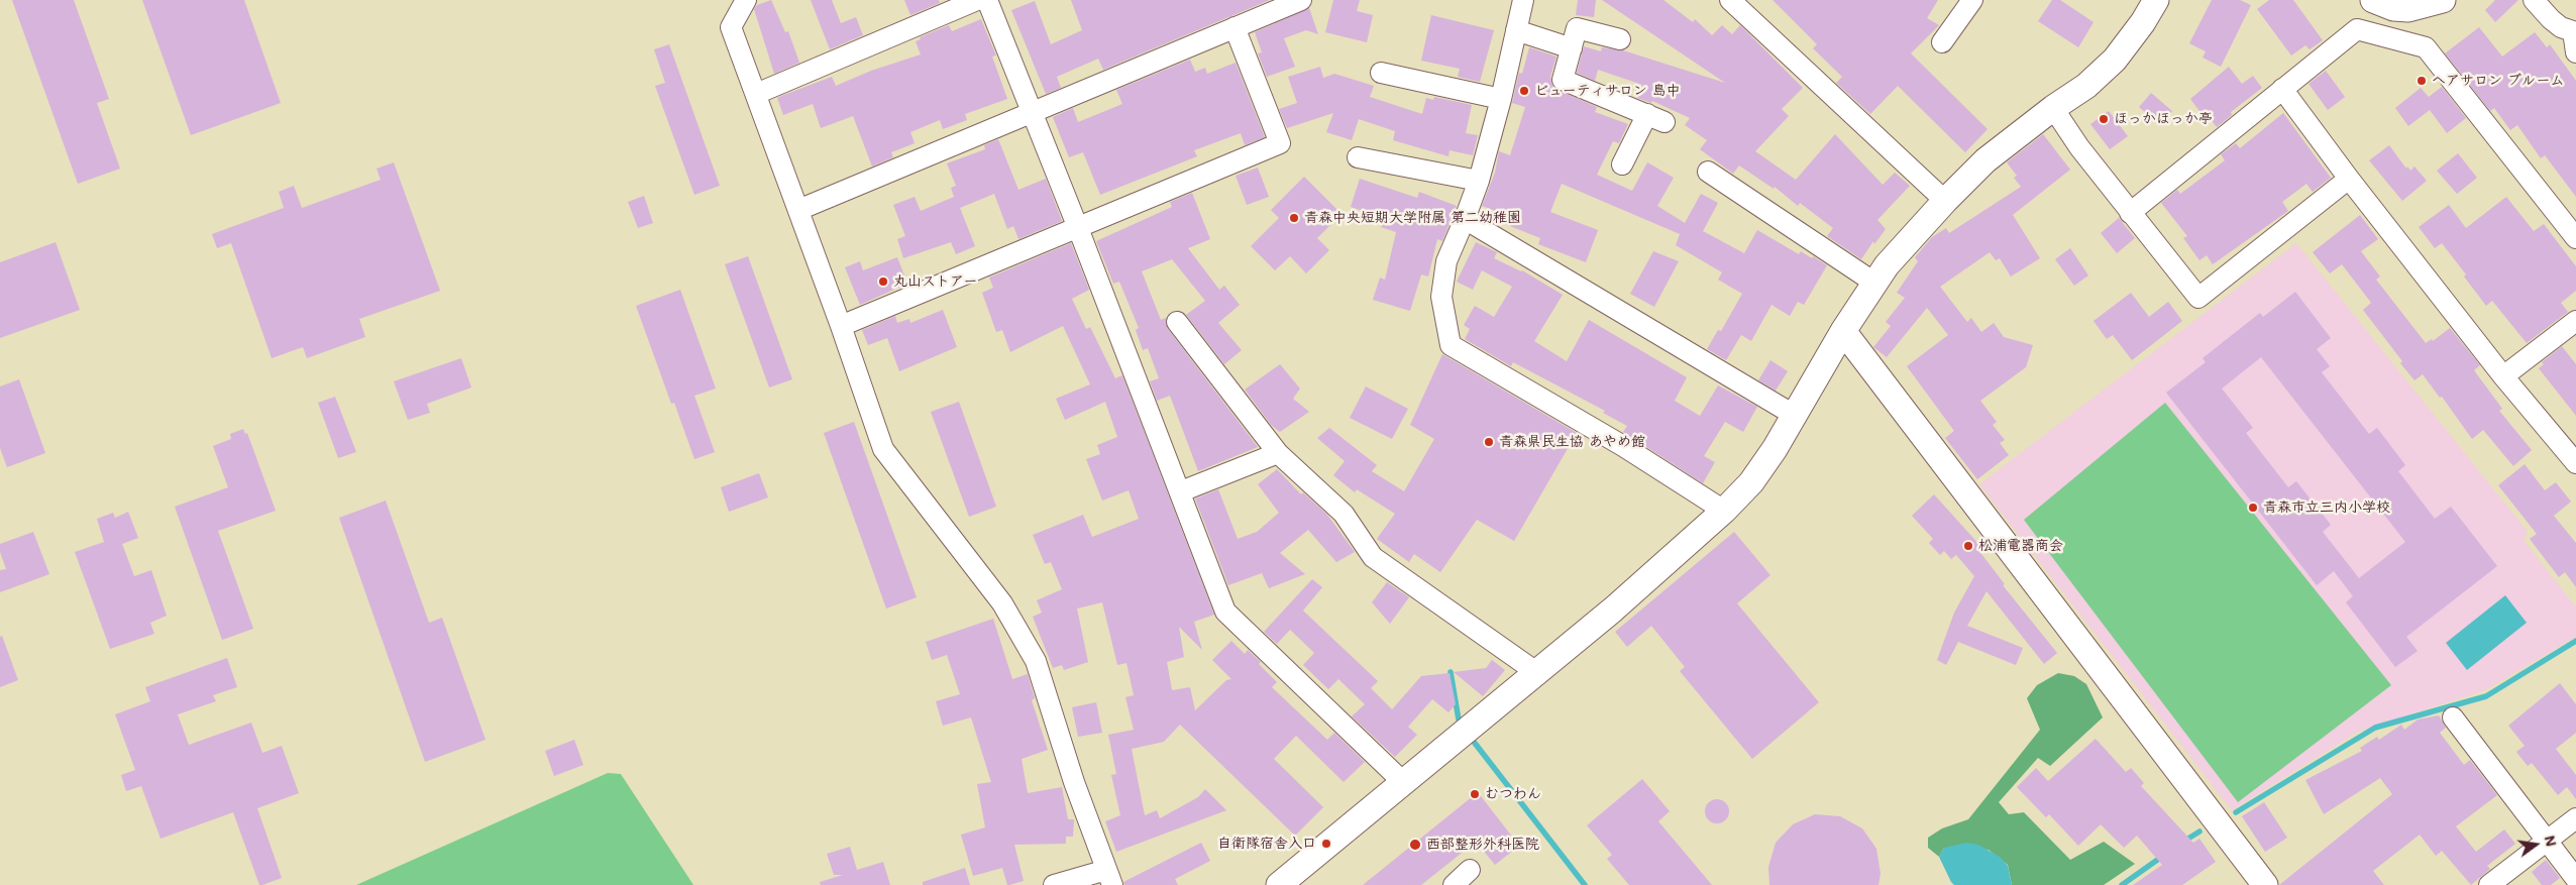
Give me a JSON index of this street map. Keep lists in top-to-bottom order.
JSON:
{
  "places": [
    "ヘアサロン ブルーム",
    "ビューティサロン 島中",
    "ほっかほっか亭",
    "青森中央短期大学附属 第二幼稚園",
    "丸山ストアー",
    "青森県民生協 あやめ館",
    "青森市立三内小学校",
    "松浦電器商会",
    "むつわん",
    "自衛隊宿舎入口",
    "西部整形外科医院"
  ],
  "north": "right"
}
